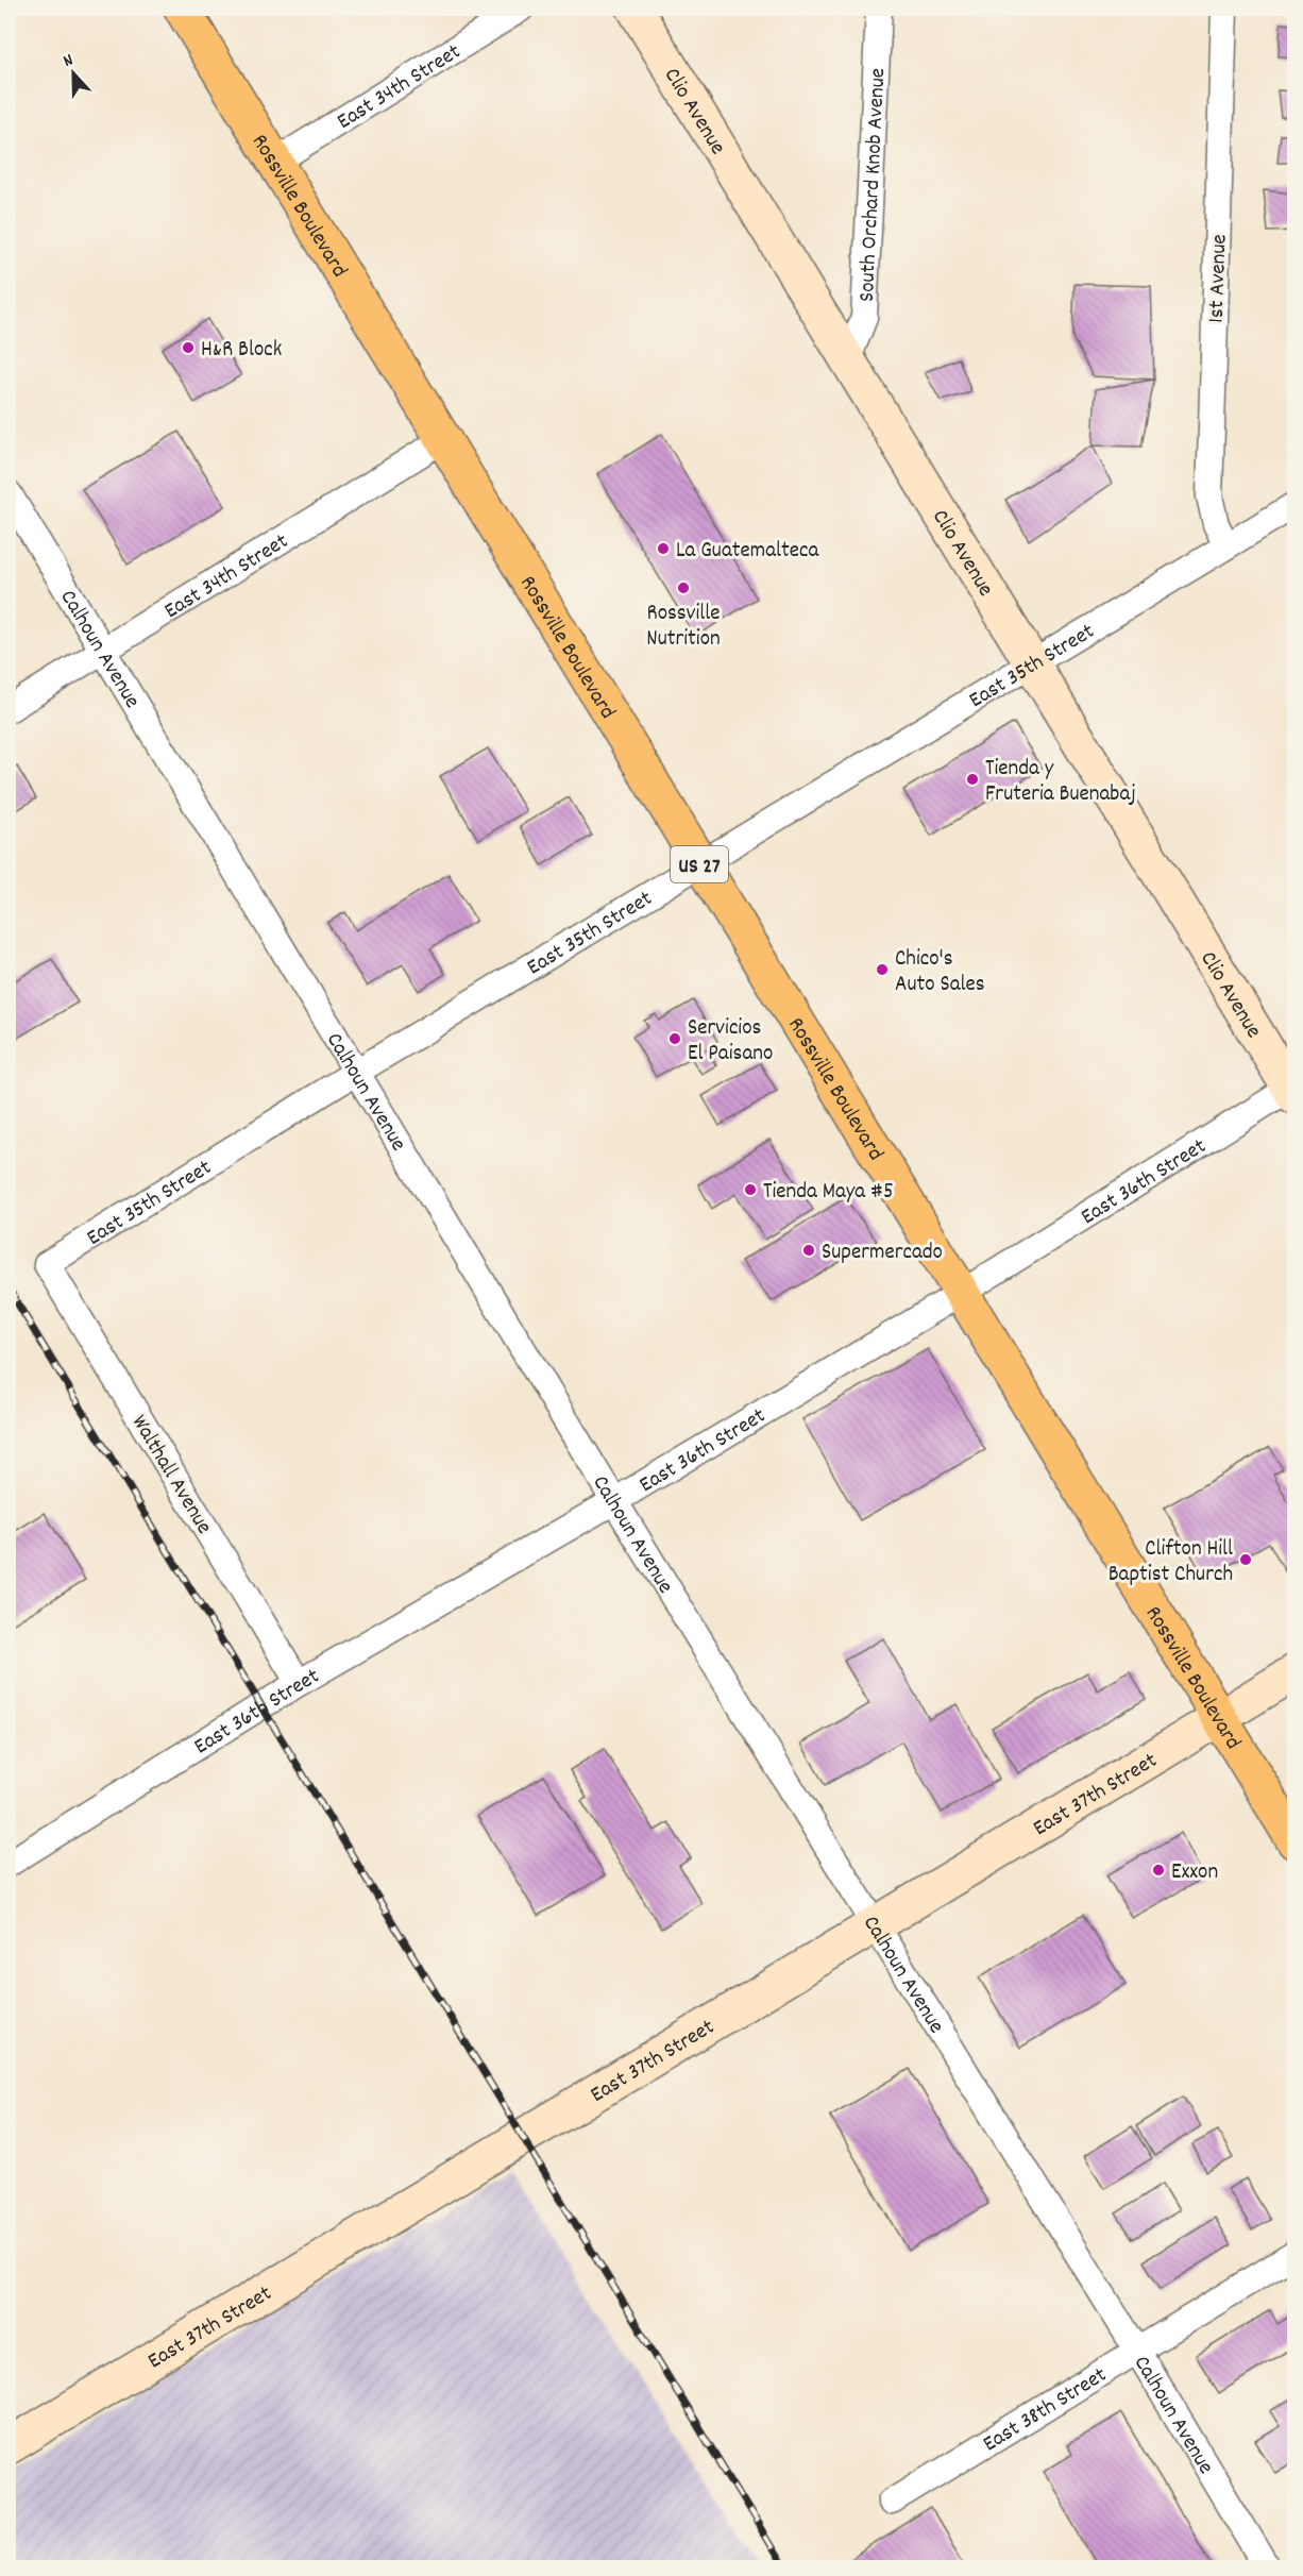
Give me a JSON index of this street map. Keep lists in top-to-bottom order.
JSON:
{
  "streets": {
    "highway": ["Rossville Boulevard", "US 27"],
    "main road": ["Clio Avenue", "East 37th Street"],
    "street": [
      "East 34th Street",
      "South Orchard Knob Avenue",
      "1st Avenue",
      "Calhoun Avenue",
      "East 35th Street",
      "East 36th Street",
      "Walthall Avenue",
      "East 38th Street"
    ]
  },
  "crossings": [
    ["East 34th Street", "Rossville Boulevard"],
    ["East 34th Street", "Calhoun Avenue"],
    ["Clio Avenue", "South Orchard Knob Avenue"],
    ["Clio Avenue", "East 35th Street"],
    ["Clio Avenue", "East 36th Street"],
    ["Rossville Boulevard", "East 35th Street"],
    ["Rossville Boulevard", "East 36th Street"],
    ["Rossville Boulevard", "East 37th Street"],
    ["1st Avenue", "East 35th Street"],
    ["Calhoun Avenue", "East 35th Street"],
    ["Calhoun Avenue", "East 36th Street"],
    ["Calhoun Avenue", "East 37th Street"],
    ["Calhoun Avenue", "East 38th Street"],
    ["East 35th Street", "Walthall Avenue"],
    ["East 36th Street", "Walthall Avenue"]
  ],
  "places": [
    "H&R Block",
    "La Guatemalteca",
    "Rossville Nutrition",
    "Tienda y Fruteria Buenabaj",
    "Chico's Auto Sales",
    "Servicios El Paisano",
    "Tienda Maya #5",
    "Supermercado",
    "Clifton Hill Baptist Church",
    "Exxon"
  ],
  "north": "top"
}
